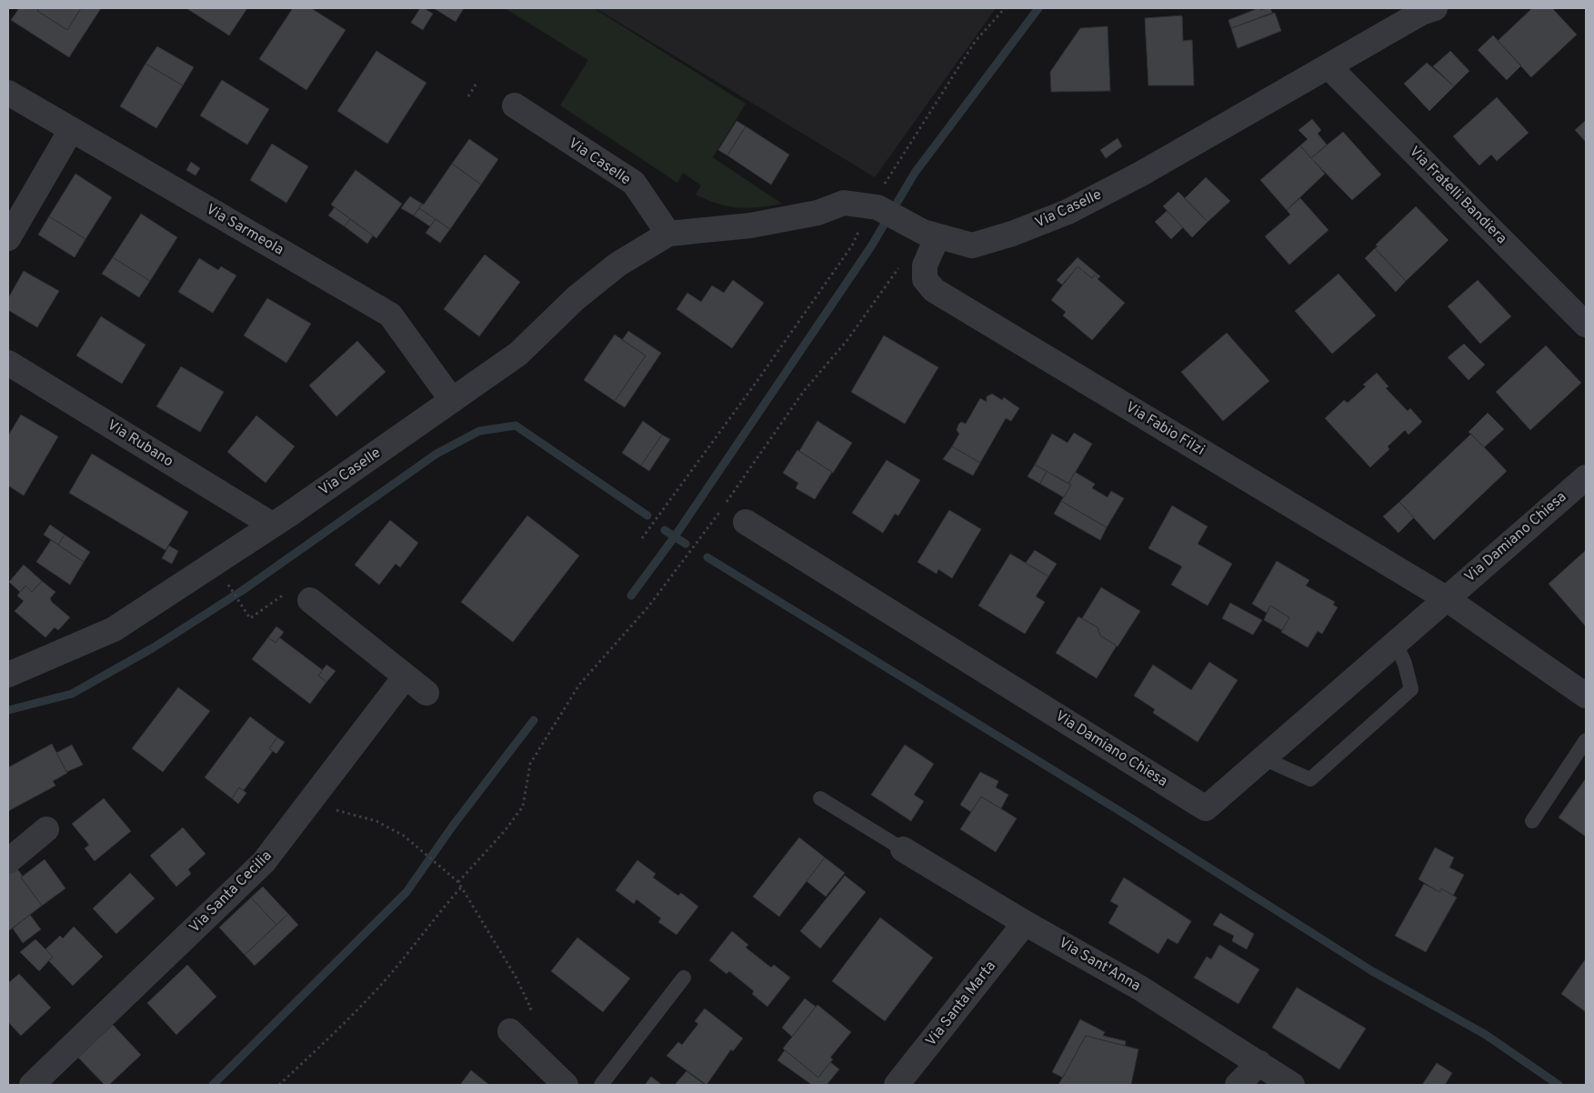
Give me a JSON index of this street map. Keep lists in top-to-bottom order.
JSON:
{
  "streets": {
    "street": [
      "Via Caselle",
      "Via Fratelli Bandiera",
      "Via Sarmeola",
      "Via Fabio Filzi",
      "Via Rubano",
      "Via Damiano Chiesa",
      "Via Santa Cecilia",
      "Via Sant'Anna",
      "Via Santa Marta"
    ]
  },
  "crossings": [
    ["Via Caselle", "Via Fratelli Bandiera"],
    ["Via Caselle", "Via Sarmeola"],
    ["Via Caselle", "Via Fabio Filzi"],
    ["Via Caselle", "Via Rubano"],
    ["Via Fabio Filzi", "Via Damiano Chiesa"],
    ["Via Sant'Anna", "Via Santa Marta"]
  ]
}
